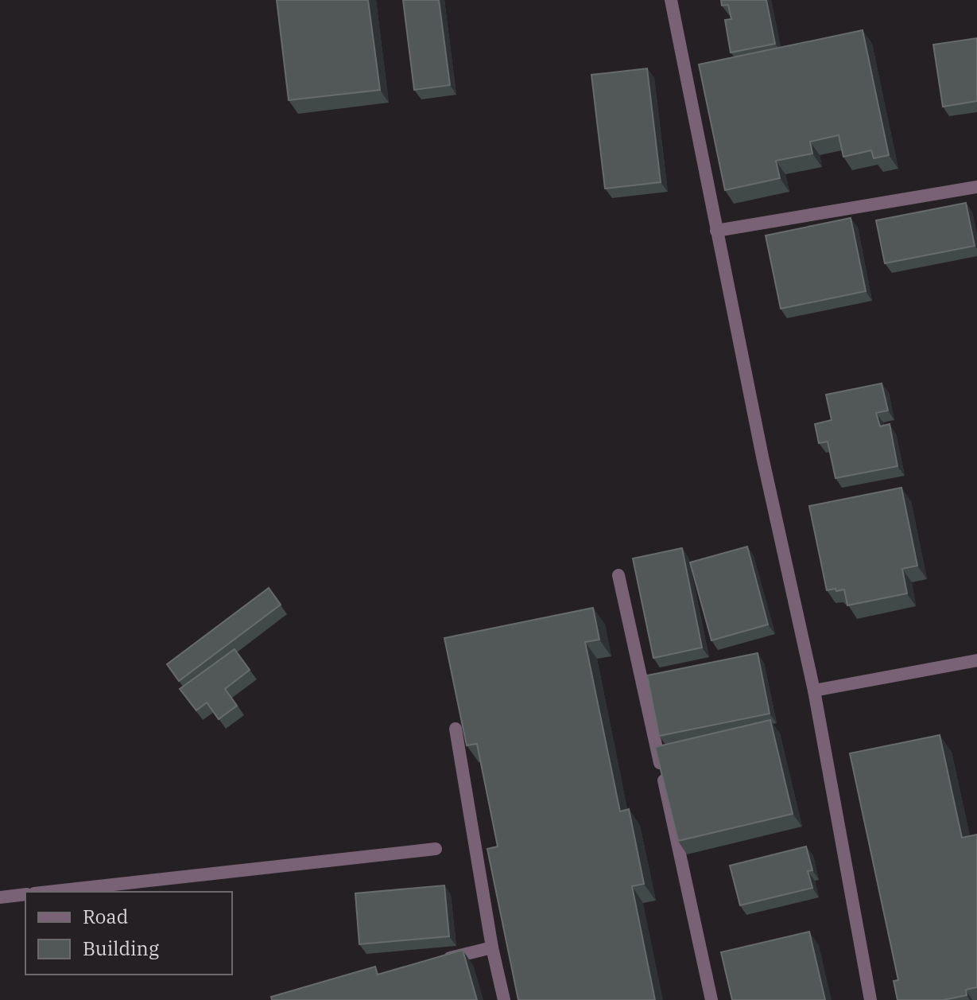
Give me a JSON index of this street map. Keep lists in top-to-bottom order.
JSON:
{
  "legend": ["Road", "Building"]
}
